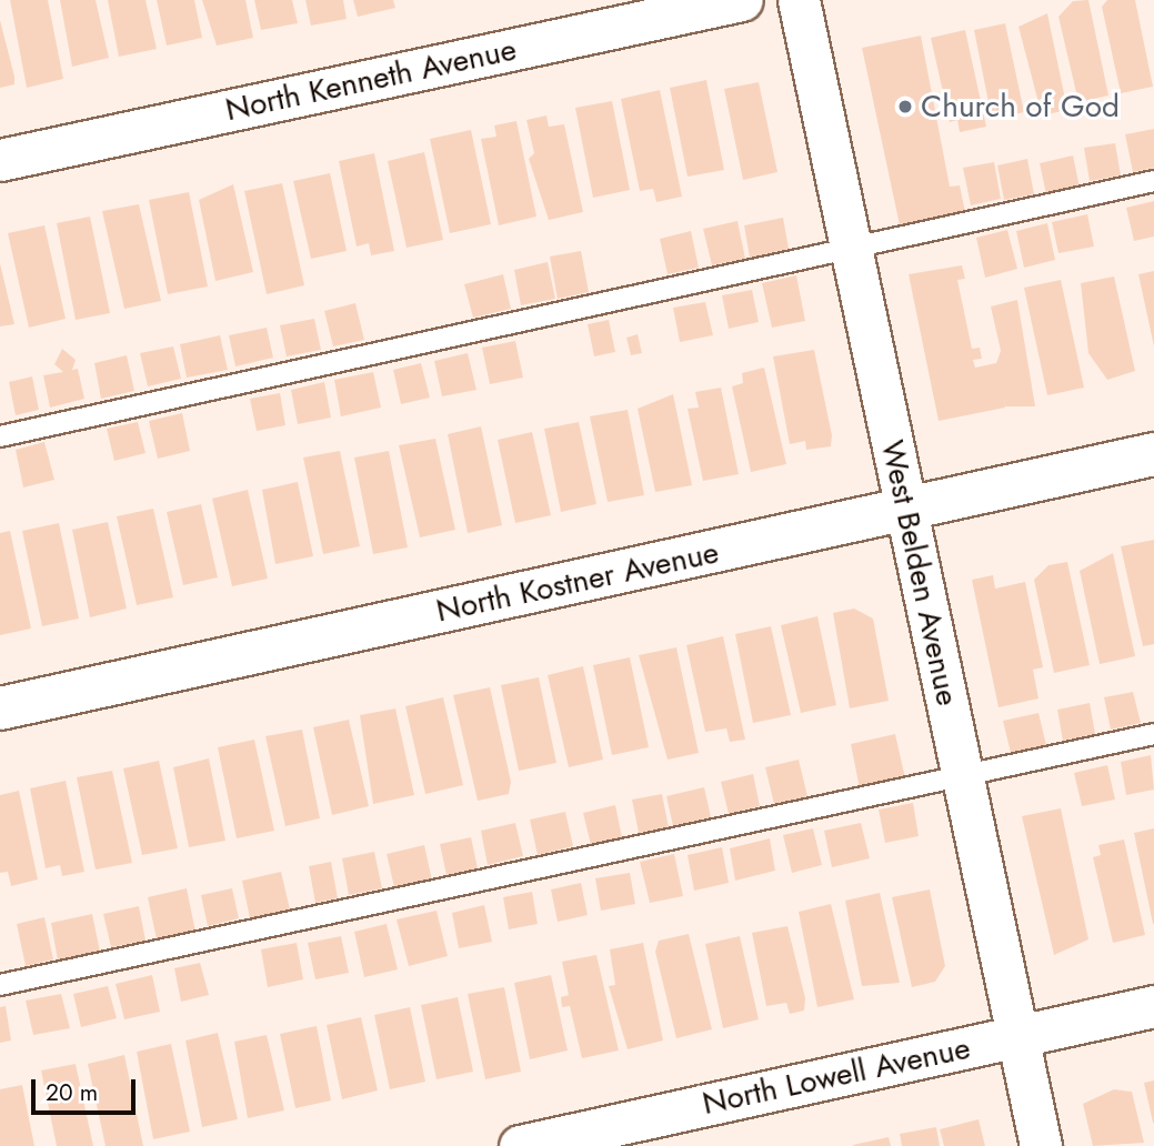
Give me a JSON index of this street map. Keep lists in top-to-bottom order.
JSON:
{
  "streets": {
    "street": [
      "North Kenneth Avenue",
      "West Belden Avenue",
      "North Kostner Avenue",
      "North Lowell Avenue"
    ]
  },
  "crossings": [
    ["West Belden Avenue", "North Kostner Avenue"],
    ["West Belden Avenue", "North Lowell Avenue"]
  ],
  "places": ["Church of God"],
  "scale_bar": "20 m"
}
